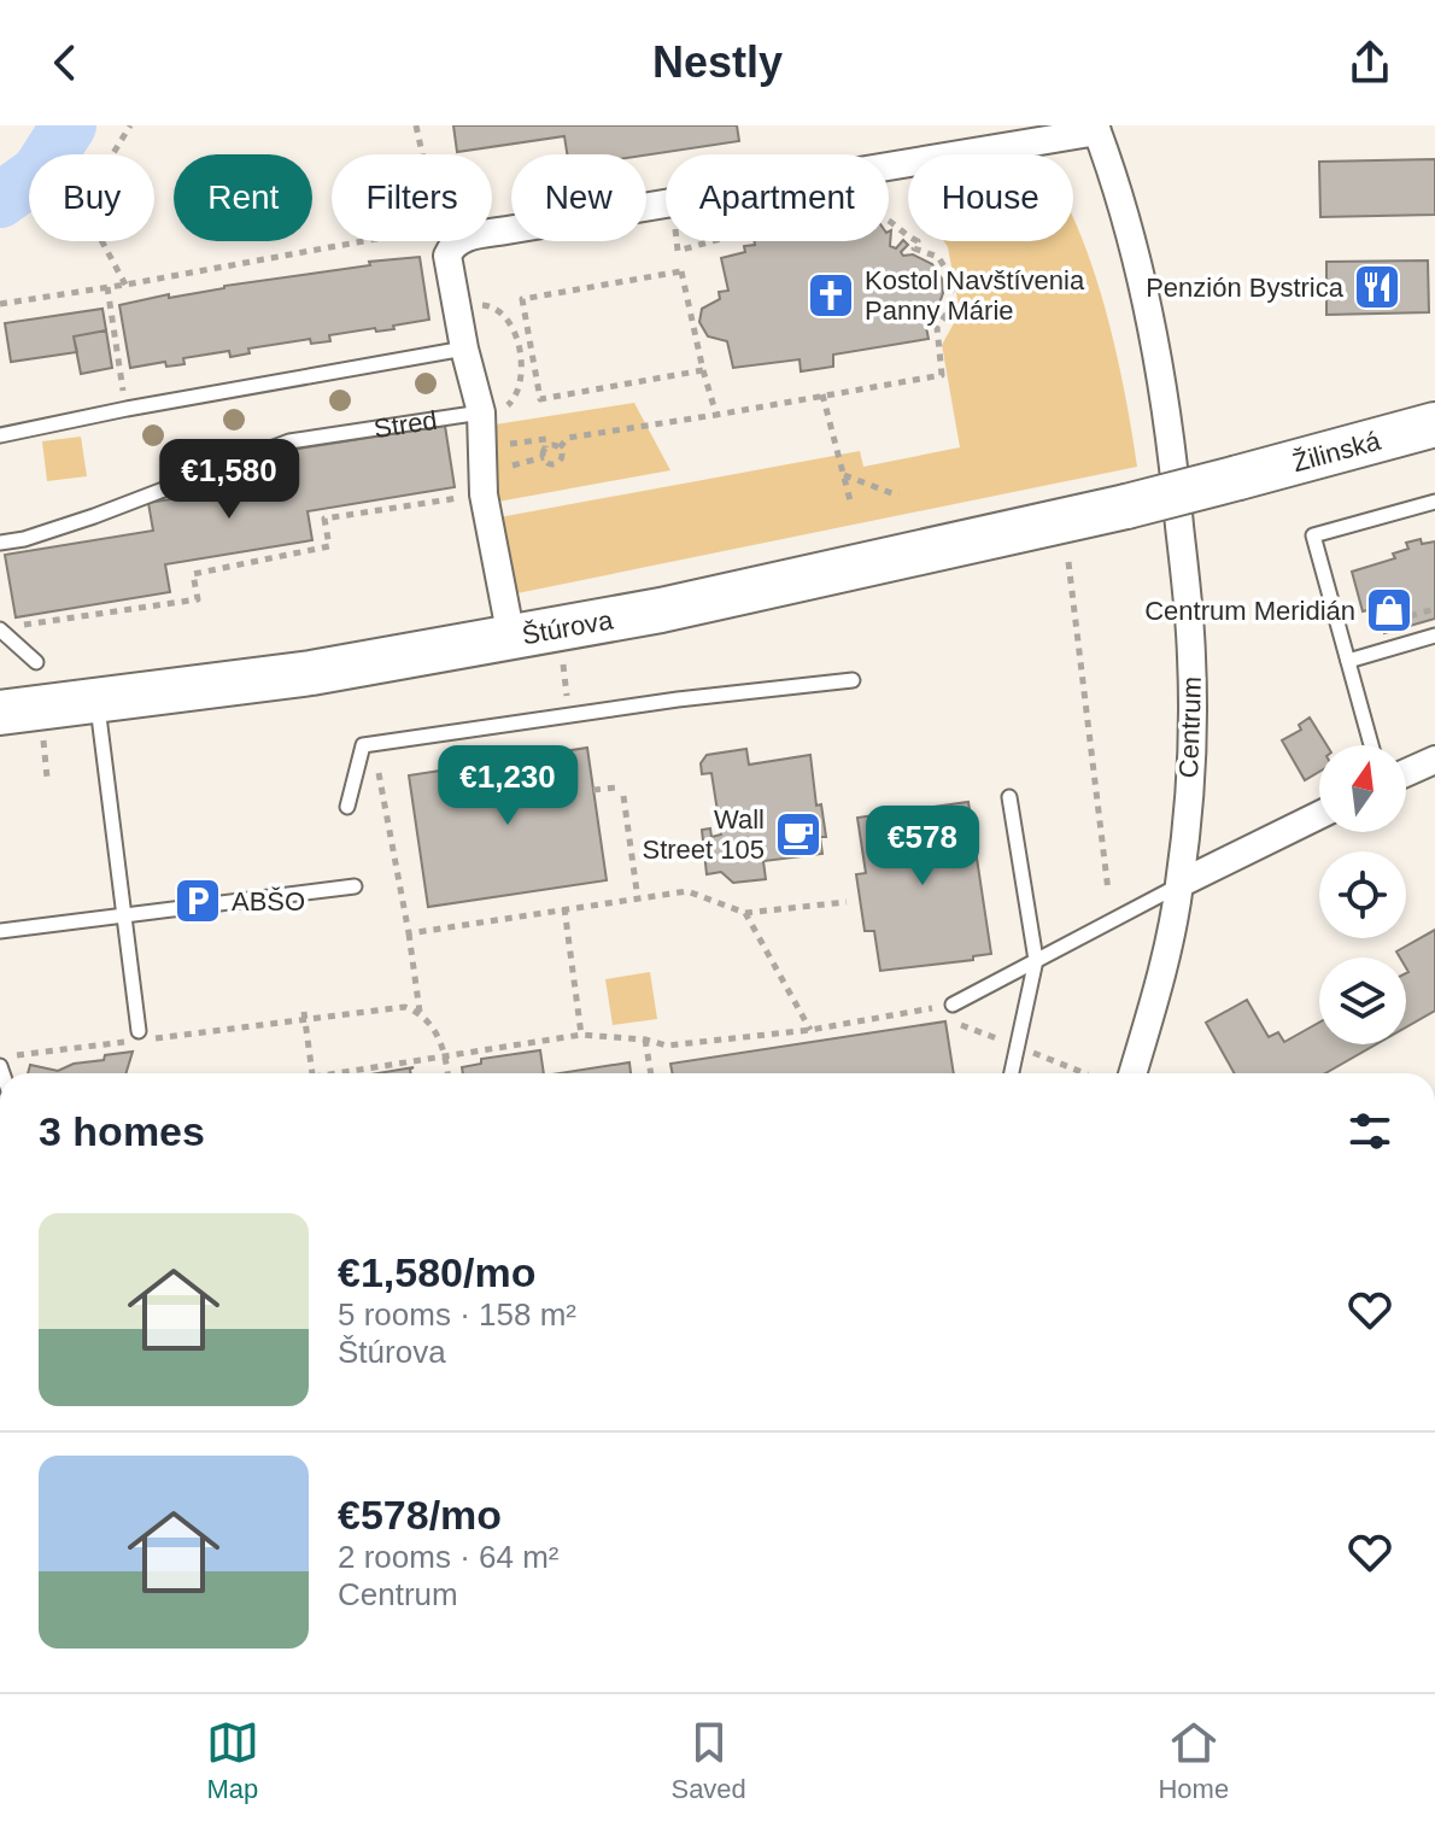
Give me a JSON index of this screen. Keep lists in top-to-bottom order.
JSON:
{
  "streets": {
    "main road": ["Žilinská", "Štúrova"],
    "street": ["Centrum"],
    "lane": ["Stred"]
  },
  "crossings": [
    ["Žilinská", "Štúrova"]
  ],
  "places": {
    "restaurant": ["Penzión Bystrica"],
    "church": ["Kostol Navštívenia Panny Márie"],
    "shop": ["Centrum Meridián"],
    "cafe": ["Wall Street 105"],
    "parking": ["ABŠO"]
  },
  "north": "top",
  "page": {
    "header": "Nestly",
    "chip": [
      "Buy",
      "Rent",
      "Filters",
      "New",
      "Apartment",
      "House"
    ],
    "price": ["€1,580", "€1,230", "€578"],
    "heading": "3 homes",
    "list": [
      {
        "name": "€1,580/mo",
        "note": "5 rooms · 158 m² · Štúrova"
      },
      {
        "name": "€578/mo",
        "note": "2 rooms · 64 m² · Centrum"
      }
    ],
    "tabs": ["Map", "Saved", "Home"]
  }
}
